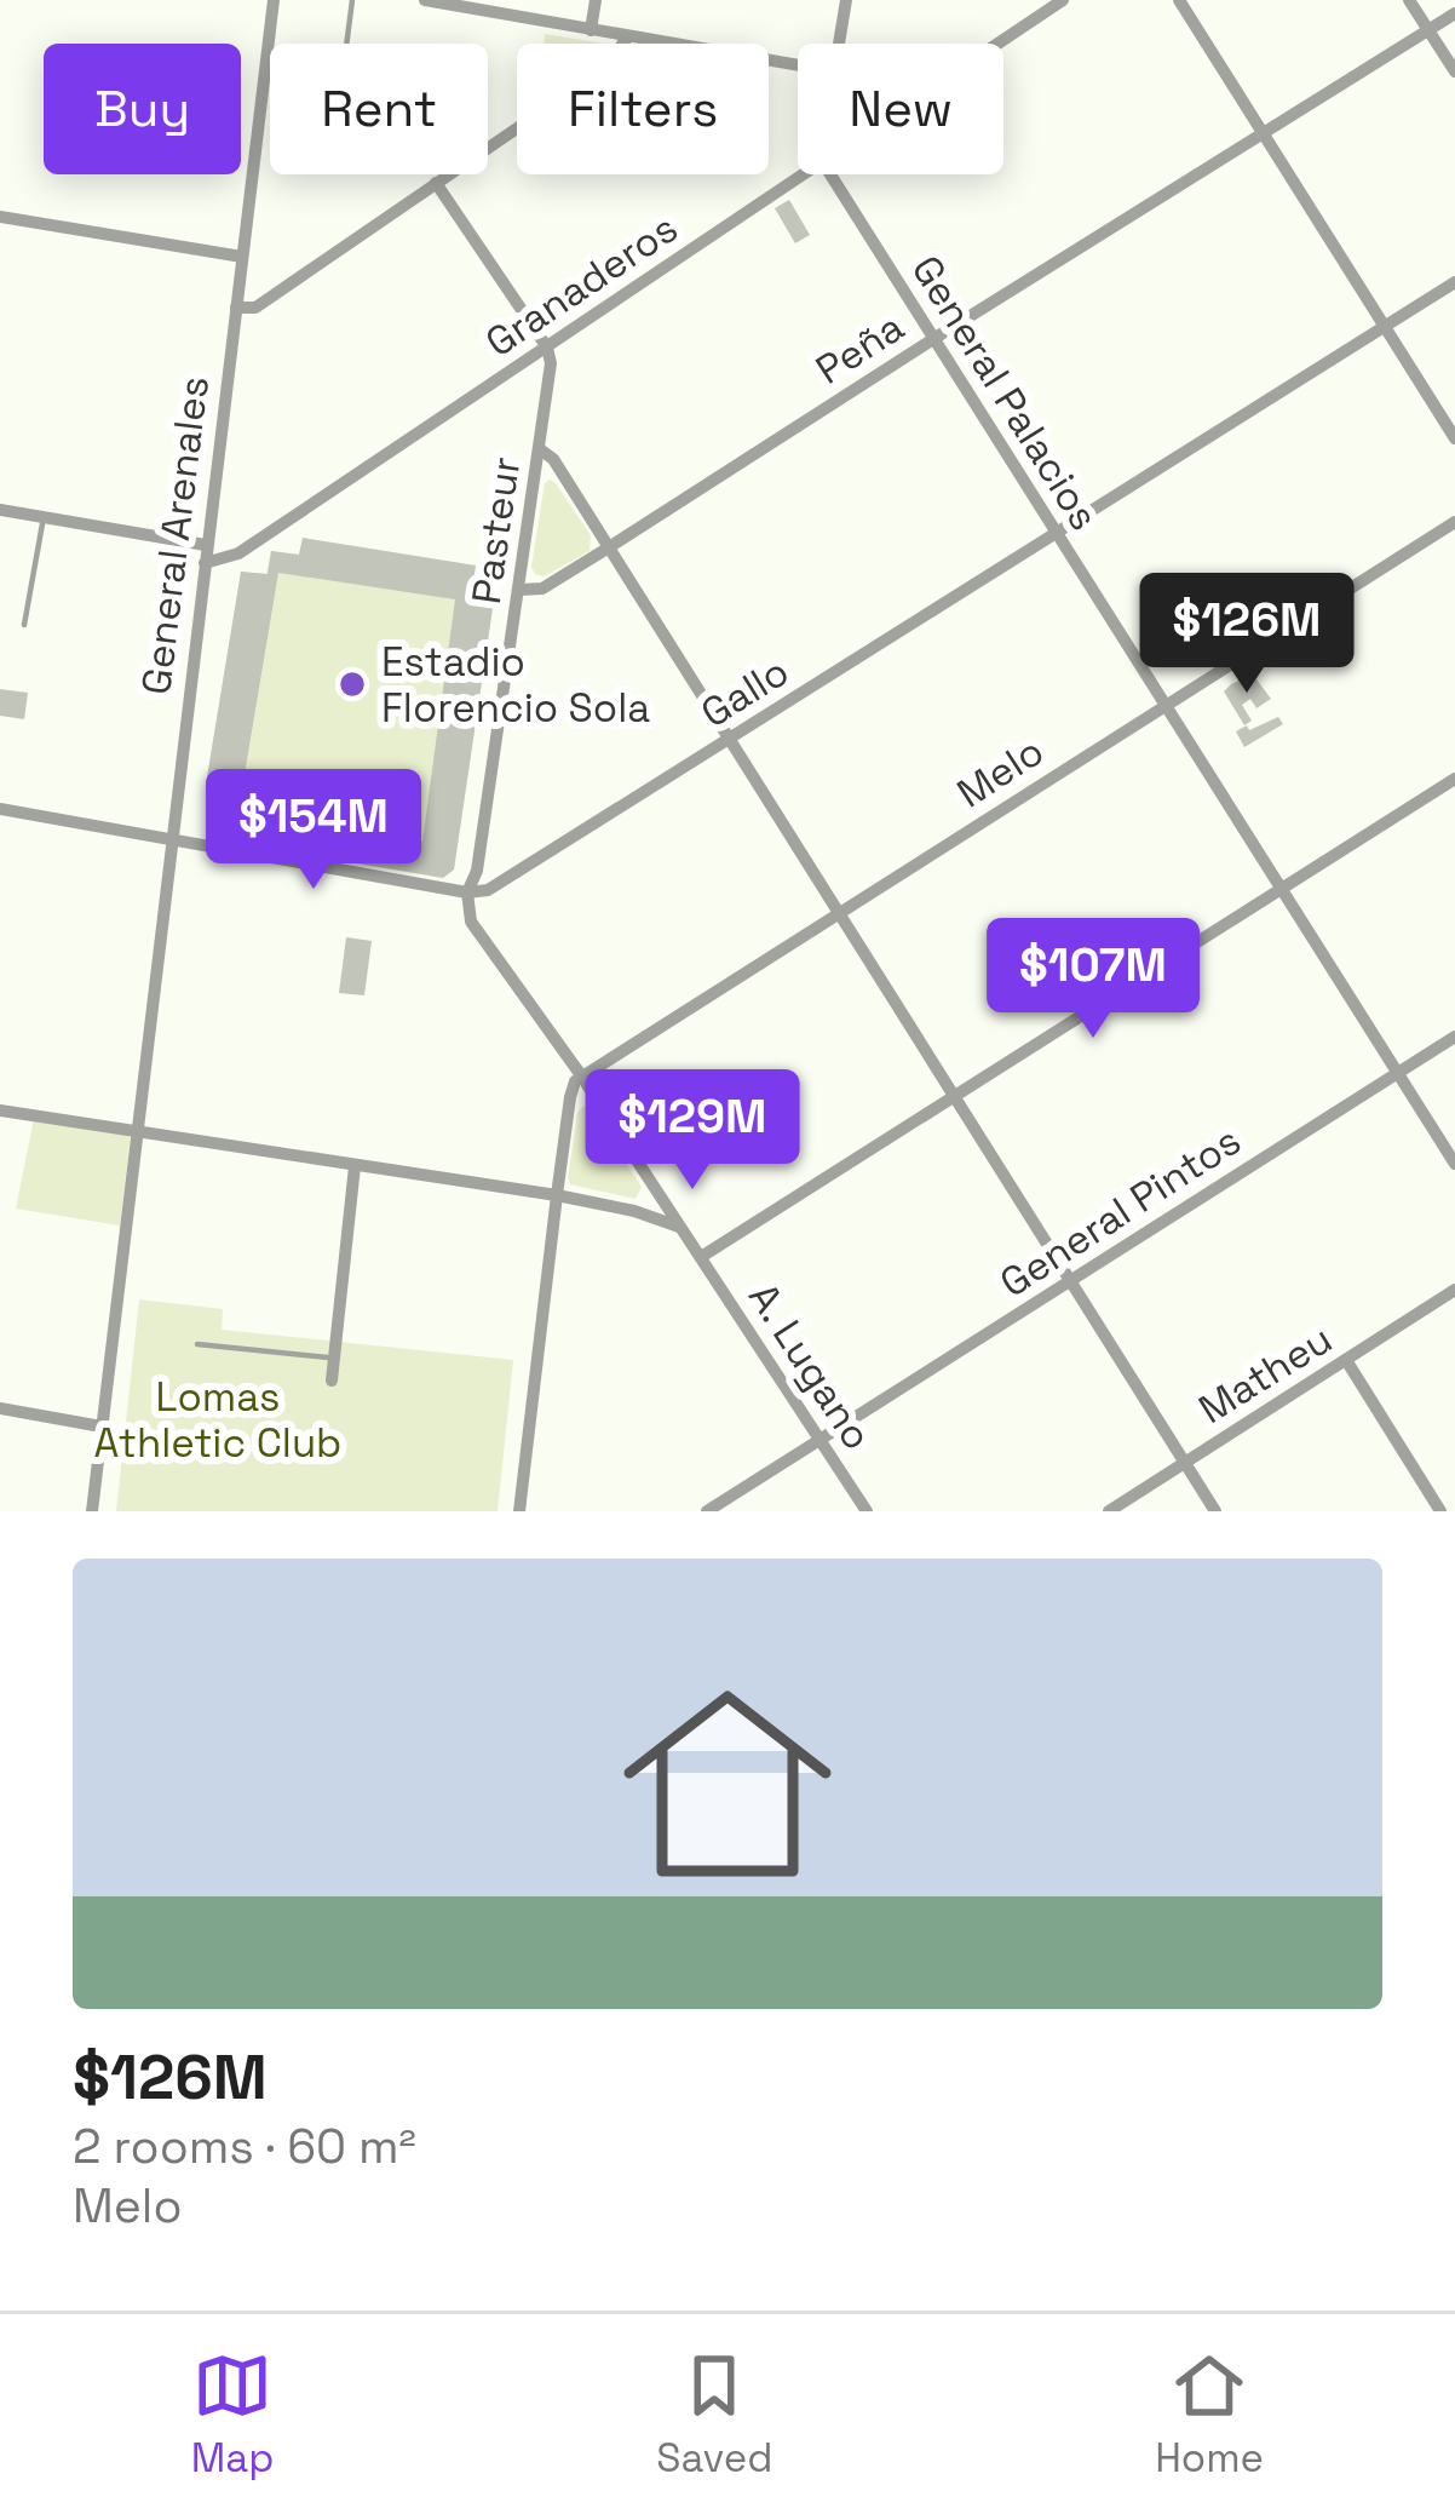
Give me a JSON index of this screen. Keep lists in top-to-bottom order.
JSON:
{
  "streets": {
    "street": [
      "Granaderos",
      "Peña",
      "General Palacios",
      "Pasteur",
      "General Arenales",
      "Gallo",
      "Melo",
      "General Pintos",
      "A. Lugano",
      "Matheu"
    ]
  },
  "crossings": [
    ["Granaderos", "Pasteur"],
    ["Granaderos", "General Arenales"],
    ["Peña", "General Palacios"],
    ["Peña", "Pasteur"],
    ["General Palacios", "Gallo"],
    ["General Palacios", "Melo"],
    ["General Palacios", "General Pintos"],
    ["Pasteur", "Gallo"],
    ["Pasteur", "A. Lugano"],
    ["Gallo", "A. Lugano"],
    ["Melo", "A. Lugano"],
    ["General Pintos", "A. Lugano"]
  ],
  "parks": ["Lomas Athletic Club"],
  "places": ["Estadio Florencio Sola"],
  "page": {
    "chip": [
      "Buy",
      "Rent",
      "Filters",
      "New"
    ],
    "price": [
      "$126M",
      "$154M",
      "$107M",
      "$129M"
    ],
    "list": [
      {
        "name": "$126M",
        "note": "2 rooms · 60 m² · Melo"
      }
    ],
    "tabs": ["Map", "Saved", "Home"]
  }
}
